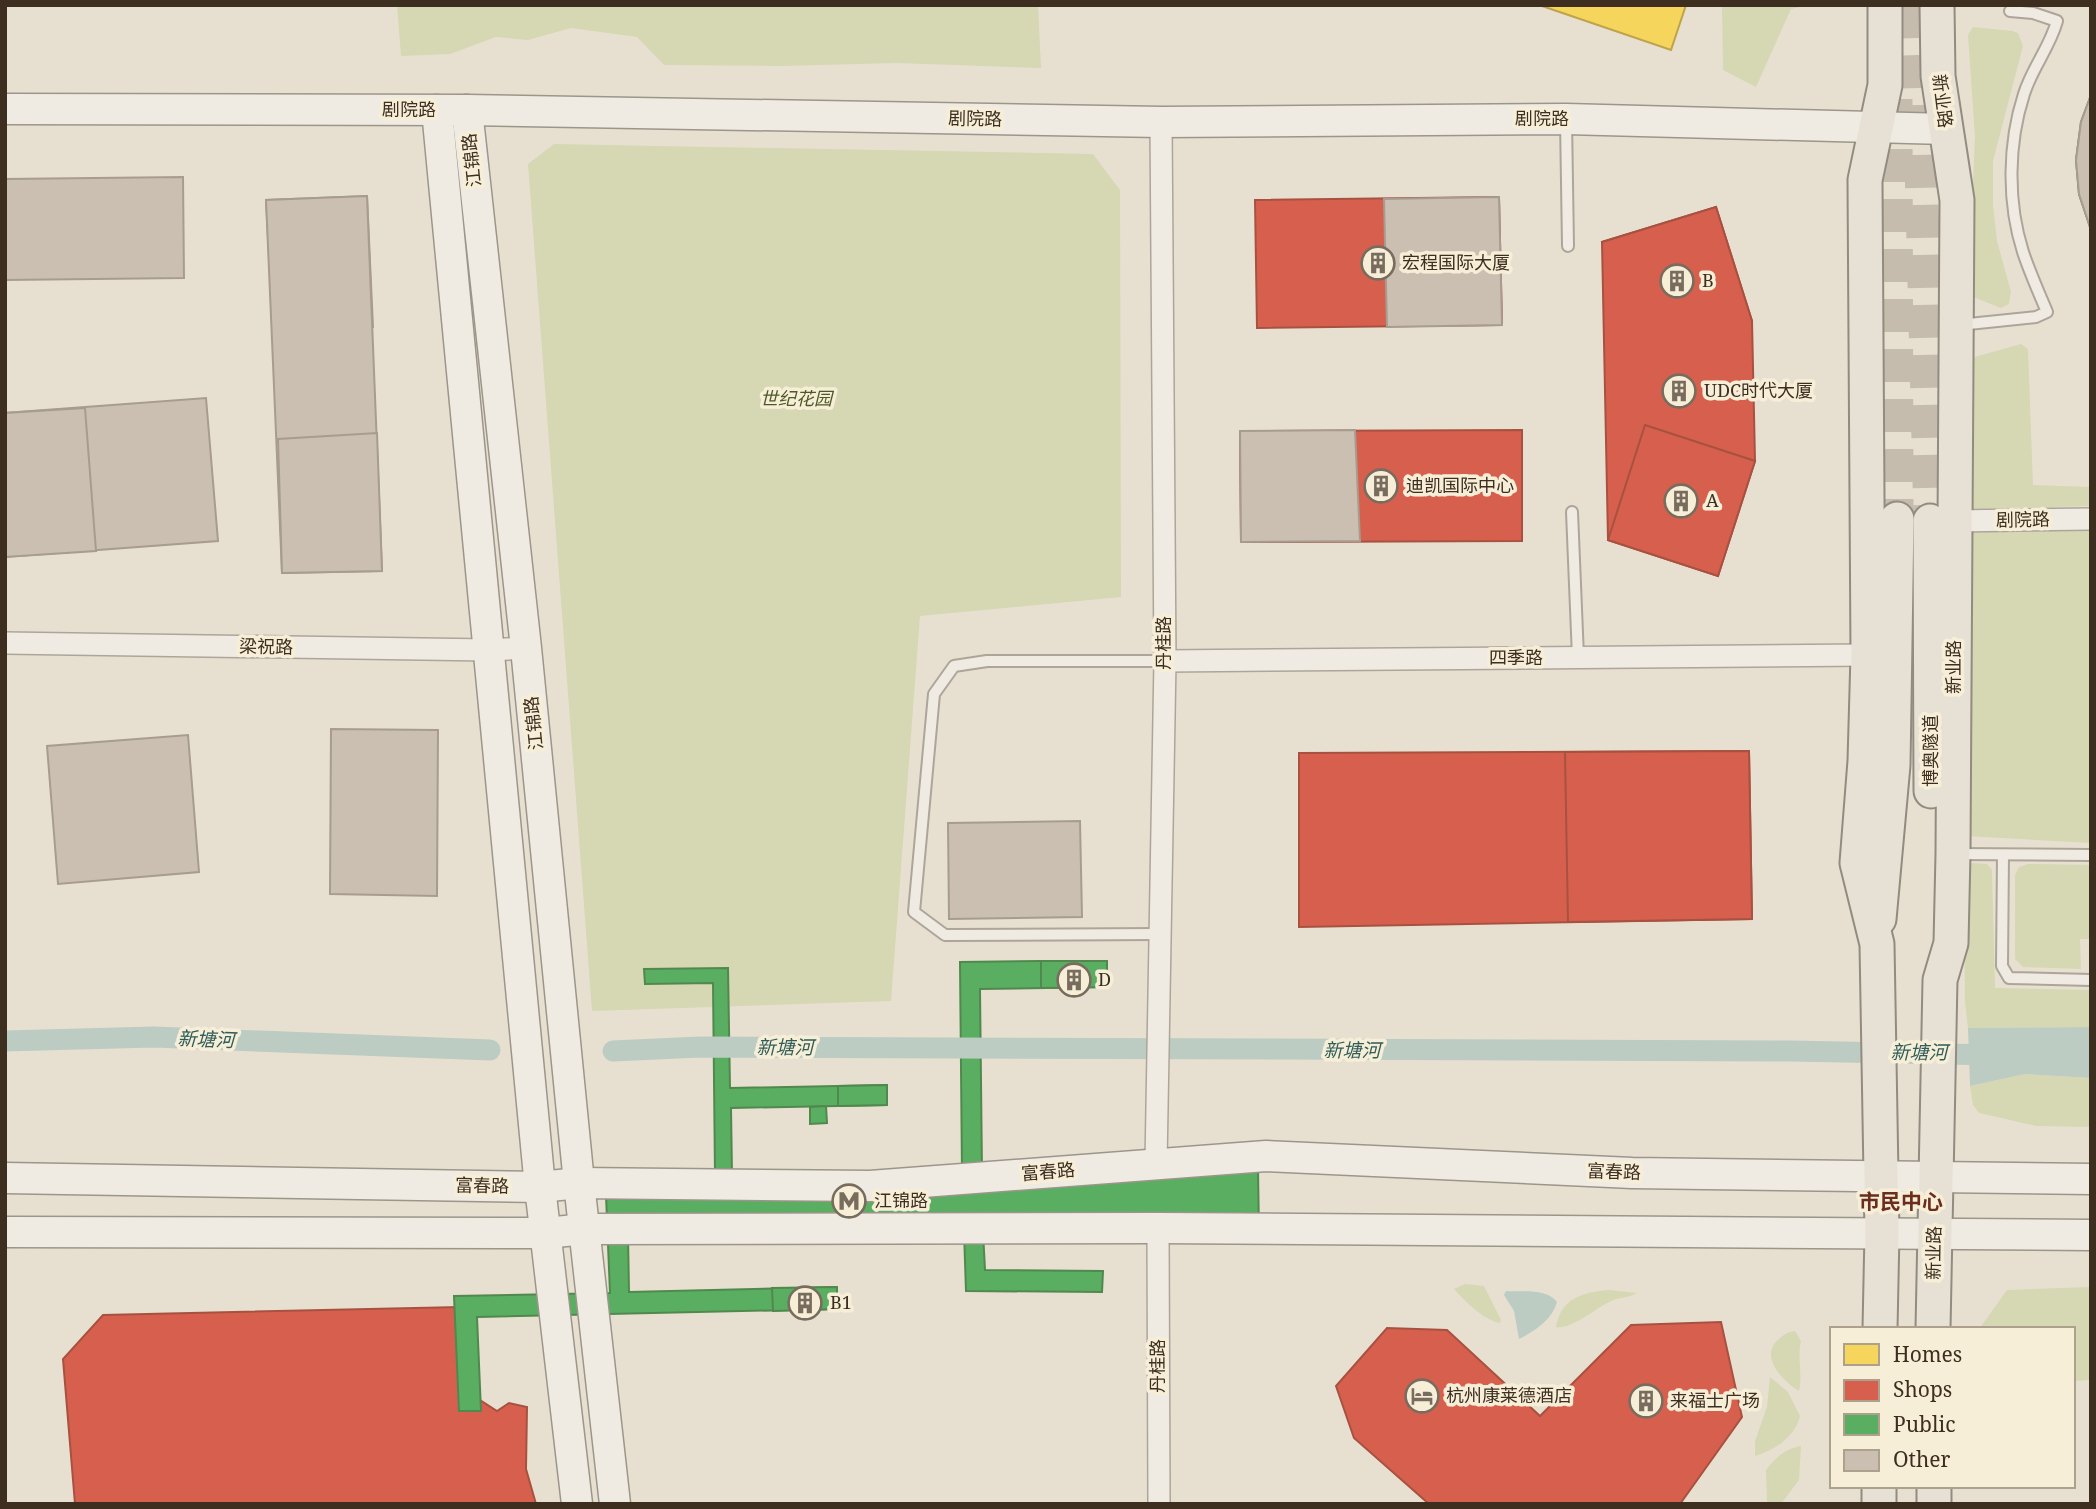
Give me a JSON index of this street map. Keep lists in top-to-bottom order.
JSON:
{
  "streets": {
    "main road": ["新业路", "博奥隧道"],
    "street": [
      "剧院路",
      "江锦路",
      "丹桂路",
      "梁祝路",
      "四季路",
      "富春路"
    ]
  },
  "crossings": [
    ["新业路", "剧院路"],
    ["新业路", "博奥隧道"],
    ["新业路", "富春路"],
    ["剧院路", "江锦路"],
    ["剧院路", "丹桂路"],
    ["剧院路", "博奥隧道"],
    ["江锦路", "梁祝路"],
    ["江锦路", "富春路"],
    ["丹桂路", "四季路"],
    ["丹桂路", "富春路"]
  ],
  "districts": ["市民中心"],
  "water": ["新塘河"],
  "parks": ["世纪花园"],
  "places": {
    "building": [
      "宏程国际大厦",
      "B",
      "UDC时代大厦",
      "迪凯国际中心",
      "A",
      "D",
      "B1",
      "来福士广场"
    ],
    "metro station": ["江锦路"],
    "hotel": ["杭州康莱德酒店"]
  },
  "legend": [
    "Homes",
    "Shops",
    "Public",
    "Other"
  ]
}
